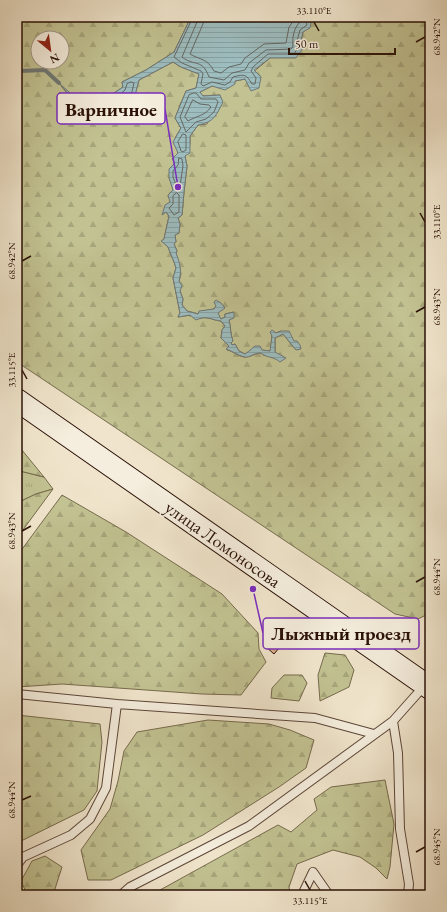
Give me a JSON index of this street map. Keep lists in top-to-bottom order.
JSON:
{
  "streets": {
    "street": ["улица Ломоносова"]
  },
  "places": ["Варничное", "Лыжный проезд"],
  "scale_bar": "50 m",
  "north": "bottom right",
  "coordinates": [
    "33.110°E",
    "68.942°N",
    "68.943°N",
    "33.115°E",
    "68.944°N",
    "68.945°N"
  ]
}
